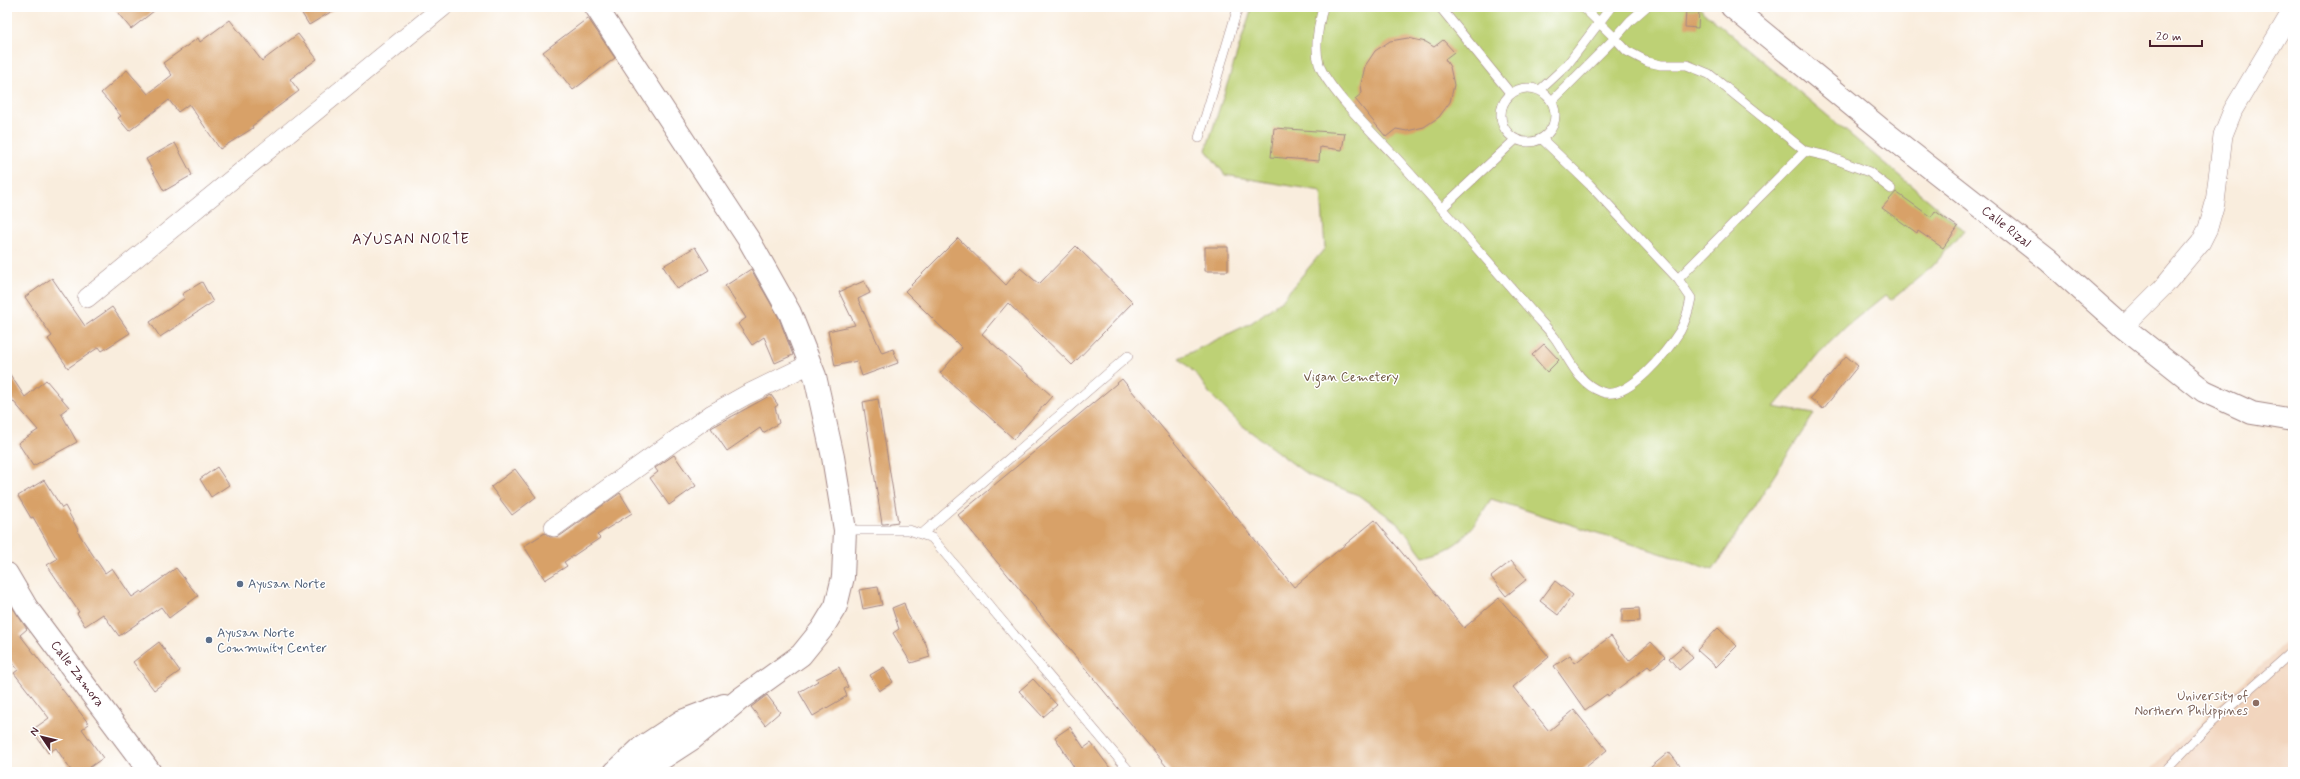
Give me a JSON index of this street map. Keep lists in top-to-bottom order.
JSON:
{
  "streets": {
    "street": ["Calle Rizal", "Calle Zamora"]
  },
  "districts": ["AYUSAN NORTE"],
  "parks": ["Vigan Cemetery"],
  "places": ["Ayusan Norte", "Ayusan Norte Community Center", "University of Northern Philippines"],
  "scale_bar": "20 m",
  "north": "top left"
}
